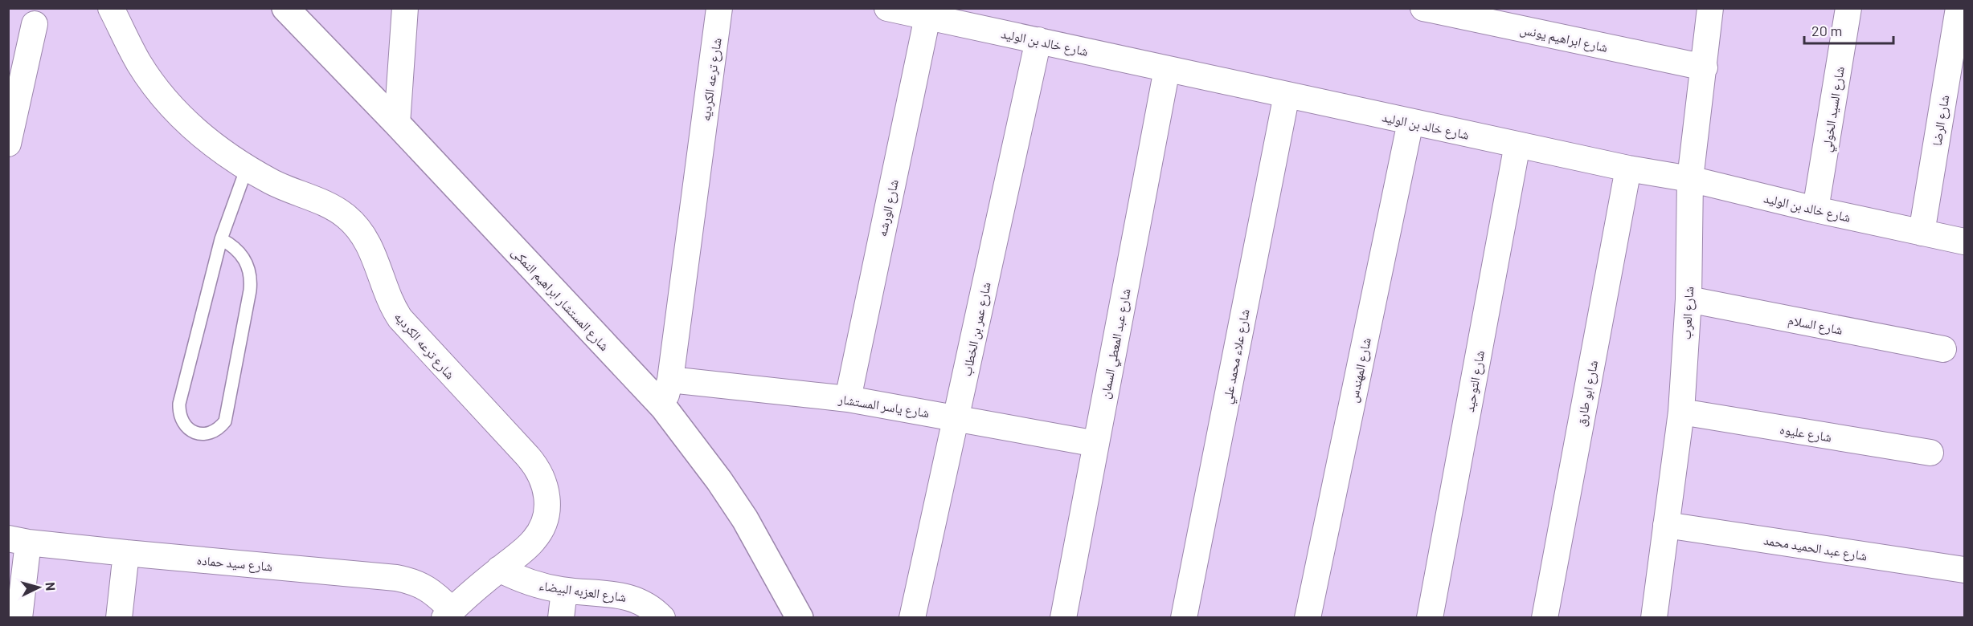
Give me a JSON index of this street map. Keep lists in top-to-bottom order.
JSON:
{
  "streets": {
    "street": [
      "شارع ابراهيم يونس",
      "شارع خالد بن الوليد",
      "شارع ترعه الكرديه",
      "شارع السيد الخولي",
      "شارع الرضا",
      "شارع الورشه",
      "شارع المستشار ابراهيم النمكى",
      "شارع العرب",
      "شارع السلام",
      "شارع عمر بن الخطاب",
      "شارع عبد المعطي السمان",
      "شارع علاء محمد علي",
      "شارع المهندس",
      "شارع التوحيد",
      "شارع ابو طارق",
      "شارع ياسر المستشار",
      "شارع عليوه",
      "شارع عبد الحميد محمد",
      "شارع سيد حماده",
      "شارع العزبه البيضاء"
    ]
  },
  "crossings": [
    ["شارع ابراهيم يونس", "شارع العرب"],
    ["شارع خالد بن الوليد", "شارع السيد الخولي"],
    ["شارع خالد بن الوليد", "شارع الرضا"],
    ["شارع خالد بن الوليد", "شارع الورشه"],
    ["شارع خالد بن الوليد", "شارع العرب"],
    ["شارع خالد بن الوليد", "شارع عمر بن الخطاب"],
    ["شارع خالد بن الوليد", "شارع عبد المعطي السمان"],
    ["شارع خالد بن الوليد", "شارع علاء محمد علي"],
    ["شارع خالد بن الوليد", "شارع المهندس"],
    ["شارع خالد بن الوليد", "شارع التوحيد"],
    ["شارع خالد بن الوليد", "شارع ابو طارق"],
    ["شارع ترعه الكرديه", "شارع المستشار ابراهيم النمكى"],
    ["شارع ترعه الكرديه", "شارع ياسر المستشار"],
    ["شارع ترعه الكرديه", "شارع سيد حماده"],
    ["شارع ترعه الكرديه", "شارع العزبه البيضاء"],
    ["شارع الورشه", "شارع ياسر المستشار"],
    ["شارع العرب", "شارع السلام"],
    ["شارع العرب", "شارع عليوه"],
    ["شارع العرب", "شارع عبد الحميد محمد"],
    ["شارع عمر بن الخطاب", "شارع ياسر المستشار"],
    ["شارع عبد المعطي السمان", "شارع ياسر المستشار"]
  ],
  "scale_bar": "20 m",
  "north": "right"
}
